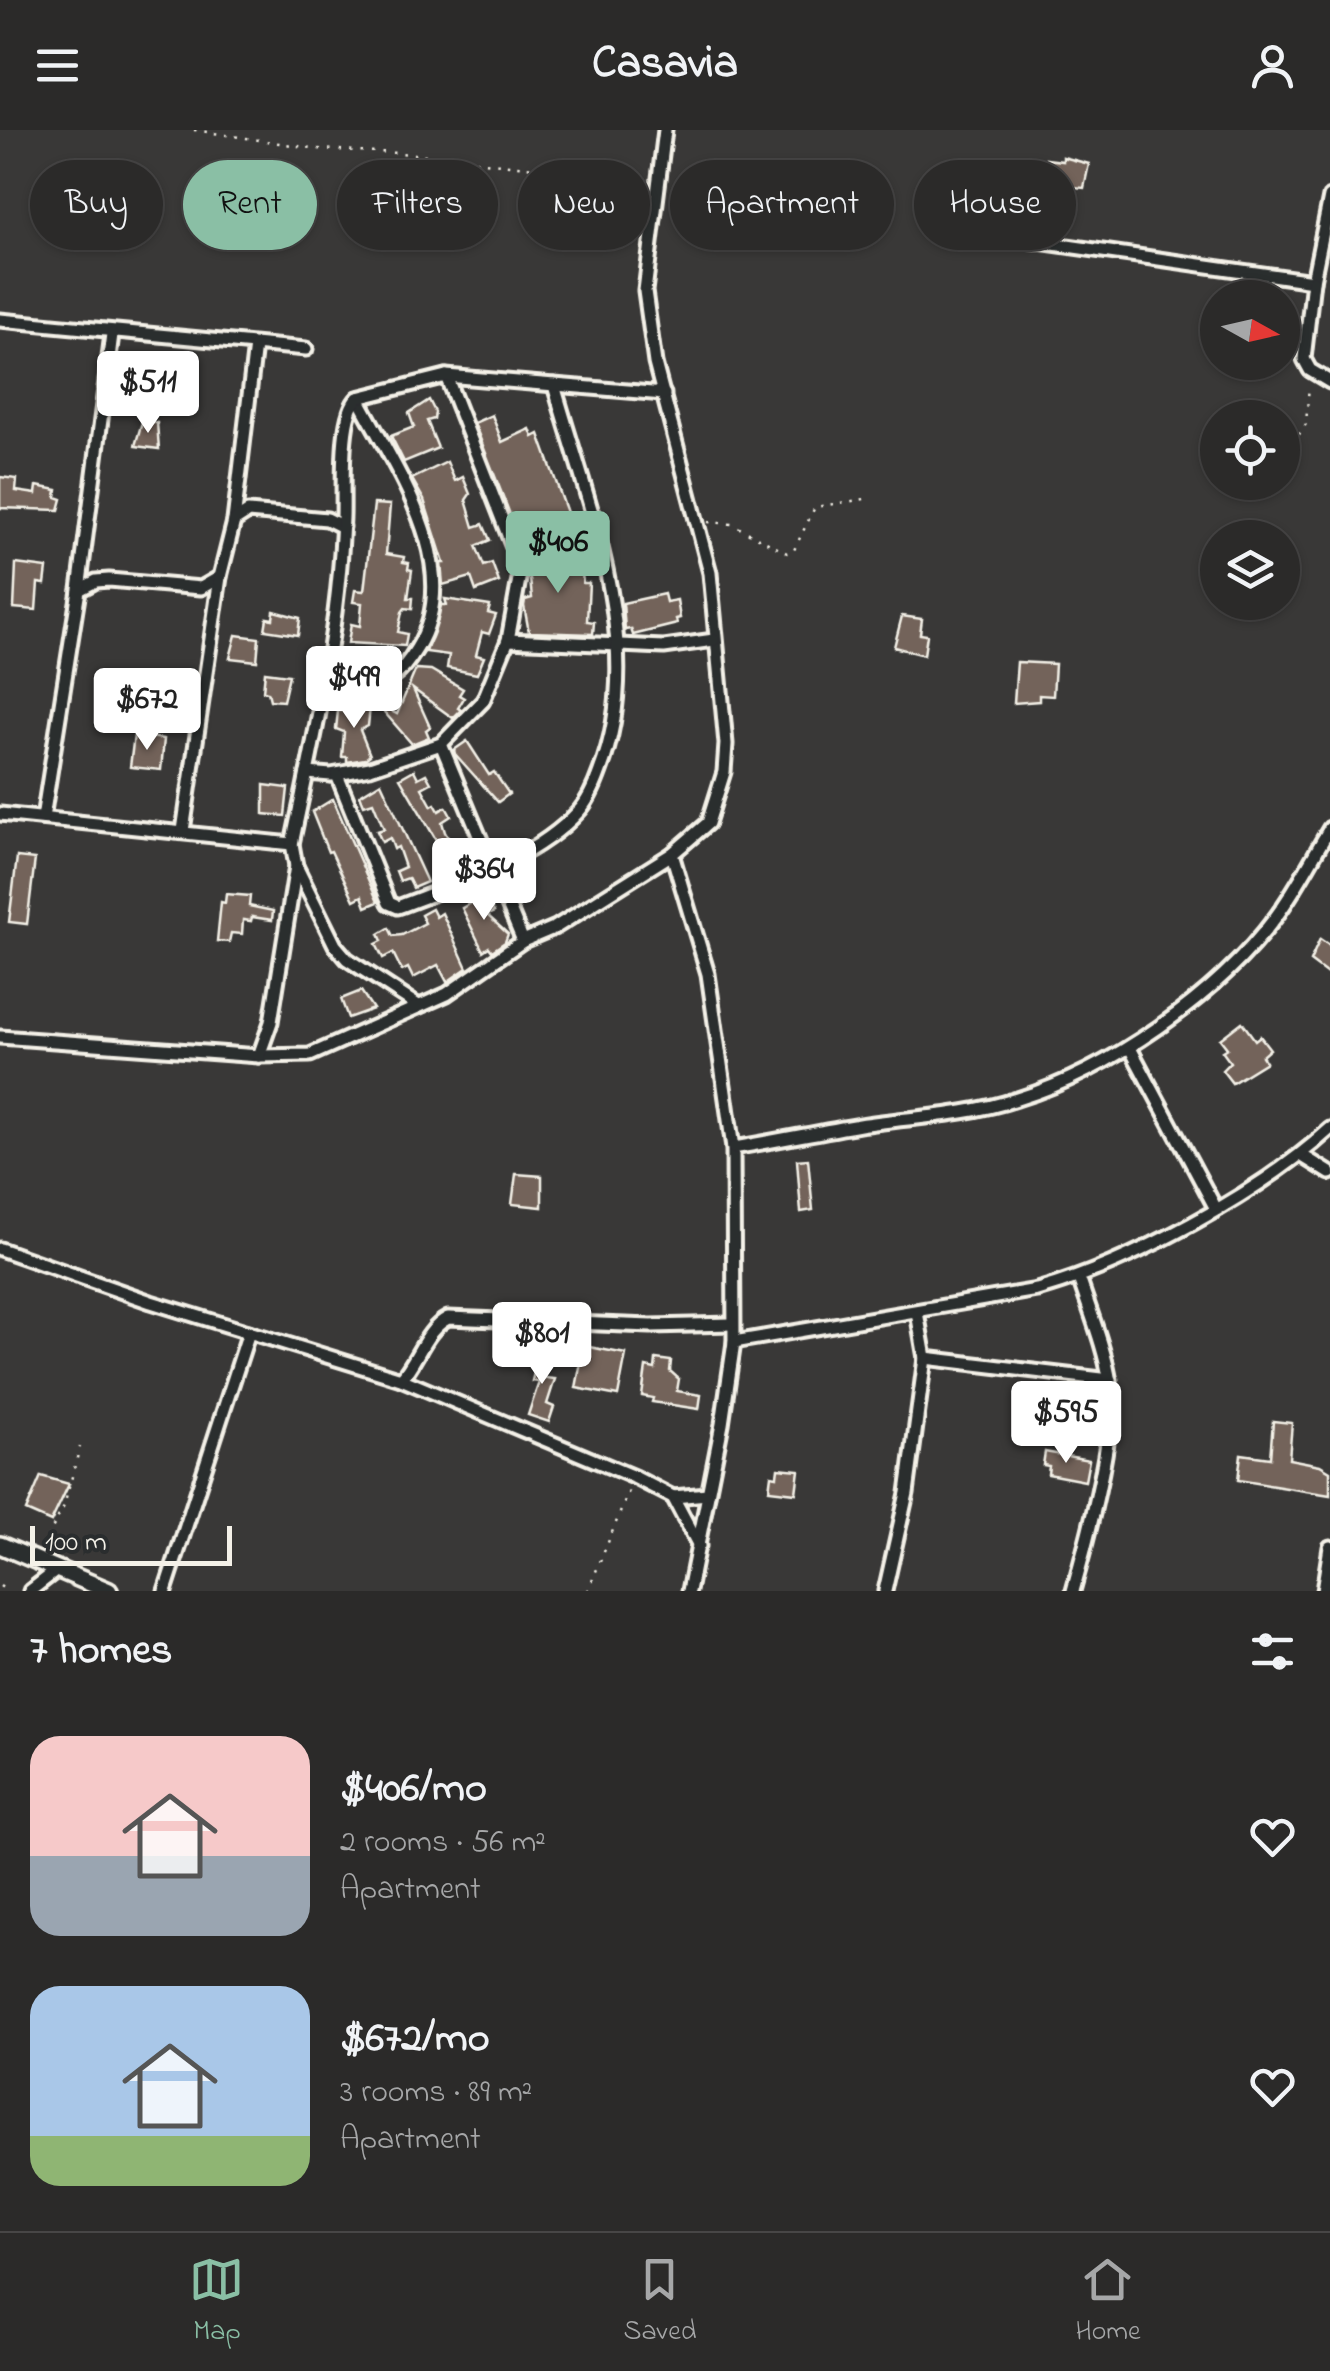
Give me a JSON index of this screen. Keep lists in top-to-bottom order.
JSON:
{
  "scale_bar": "100 m",
  "north": "right",
  "page": {
    "header": "Casavia",
    "chip": [
      "Buy",
      "Rent",
      "Filters",
      "New",
      "Apartment",
      "House"
    ],
    "price": [
      "$511",
      "$406",
      "$499",
      "$672",
      "$364",
      "$801",
      "$595"
    ],
    "scale": "100 m",
    "heading": "7 homes",
    "list": [
      {
        "name": "$406/mo",
        "note": "2 rooms · 56 m² · Apartment"
      },
      {
        "name": "$672/mo",
        "note": "3 rooms · 89 m² · Apartment"
      }
    ],
    "tabs": ["Map", "Saved", "Home"]
  }
}
